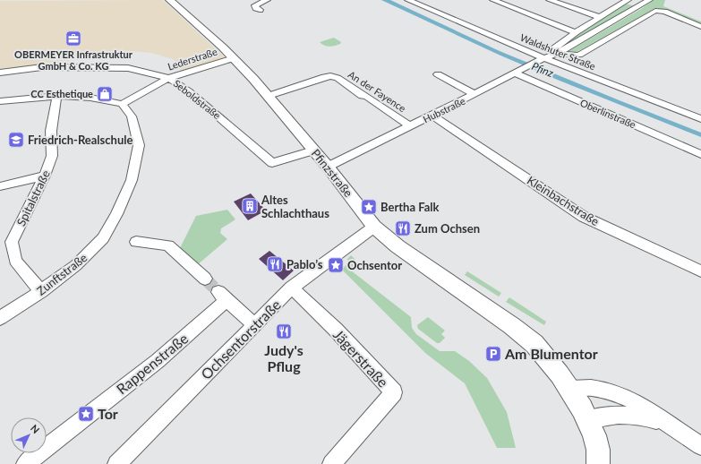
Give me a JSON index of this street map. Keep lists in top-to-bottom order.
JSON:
{
  "streets": {
    "main road": ["Pfinzstraße"],
    "street": [
      "Waldshuter Straße",
      "Lederstraße",
      "An der Fayence",
      "Seboldstraße",
      "Hubstraße",
      "Oberlinstraße",
      "Spitalstraße",
      "Kleinbachstraße",
      "Zunftstraße",
      "Ochsentorstraße",
      "Jägerstraße",
      "Rappenstraße"
    ]
  },
  "crossings": [
    ["Waldshuter Straße", "Hubstraße"],
    ["Lederstraße", "Seboldstraße"],
    ["Lederstraße", "Pfinzstraße"],
    ["Lederstraße", "Zunftstraße"],
    ["An der Fayence", "Hubstraße"],
    ["An der Fayence", "Pfinzstraße"],
    ["Seboldstraße", "Pfinzstraße"],
    ["Hubstraße", "Oberlinstraße"],
    ["Hubstraße", "Pfinzstraße"],
    ["Hubstraße", "Kleinbachstraße"],
    ["Pfinzstraße", "Ochsentorstraße"],
    ["Spitalstraße", "Zunftstraße"],
    ["Ochsentorstraße", "Jägerstraße"],
    ["Ochsentorstraße", "Rappenstraße"]
  ],
  "water": ["Pfinz"],
  "places": {
    "office": ["OBERMEYER Infrastruktur GmbH & Co. KG"],
    "shop": ["CC Esthetique"],
    "school or university": ["Friedrich-Realschule"],
    "building": ["Altes Schlachthaus"],
    "place": ["Bertha Falk", "Ochsentor", "Tor"],
    "restaurant": ["Zum Ochsen", "Pablo’s", "Judy's Pflug"],
    "parking": ["Am Blumentor"]
  },
  "north": "top right"
}
